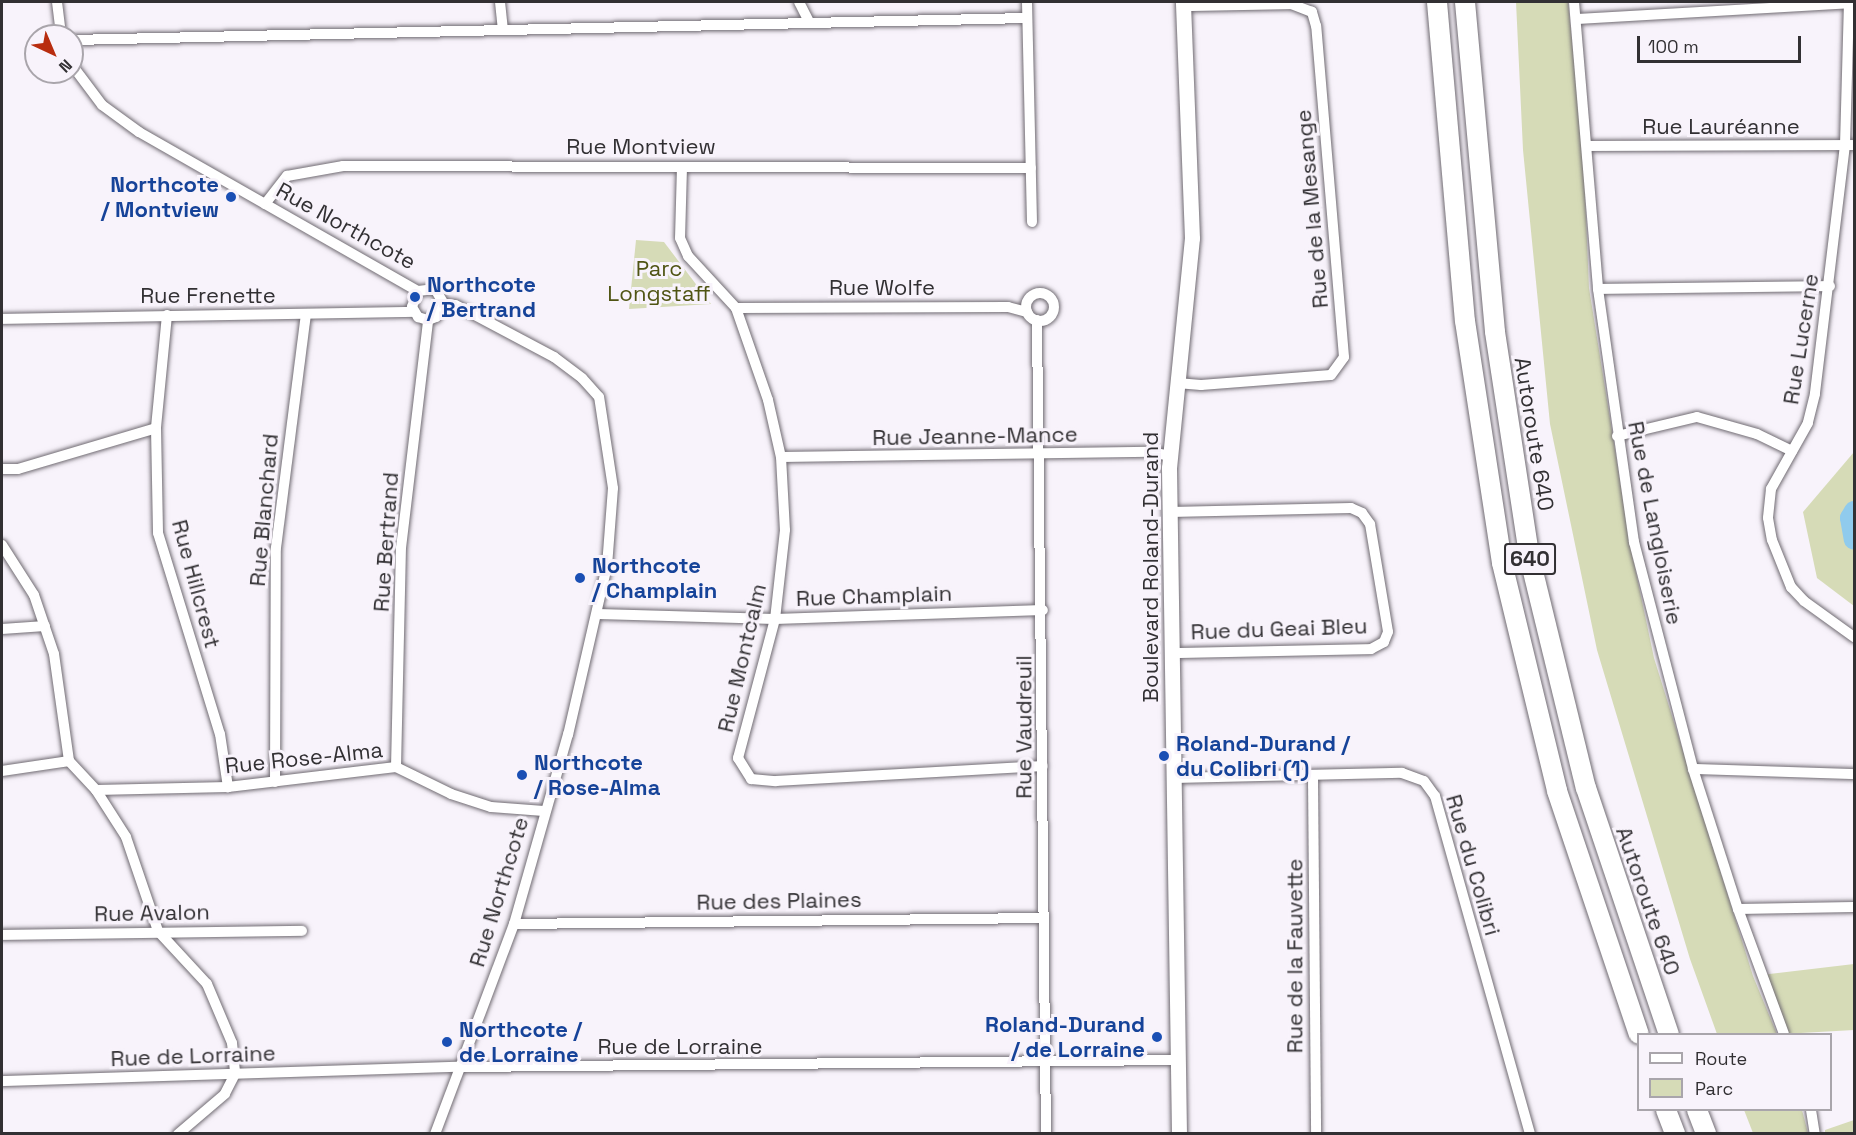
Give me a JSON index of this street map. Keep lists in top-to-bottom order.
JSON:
{
  "streets": {
    "highway": ["Autoroute 640", "640"],
    "street": [
      "Rue Lauréanne",
      "Rue Montview",
      "Rue de la Mesange",
      "Rue Northcote",
      "Rue Wolfe",
      "Rue Frenette",
      "Rue Lucerne",
      "Rue Jeanne-Mance",
      "Rue Blanchard",
      "Rue de Langloiserie",
      "Rue Bertrand",
      "Boulevard Roland-Durand",
      "Rue Hillcrest",
      "Rue Champlain",
      "Rue du Geai Bleu",
      "Rue Montcalm",
      "Rue Vaudreuil",
      "Rue Rose-Alma",
      "Rue du Colibri",
      "Rue des Plaines",
      "Rue Avalon",
      "Rue de la Fauvette",
      "Rue de Lorraine"
    ]
  },
  "crossings": [
    ["Rue Lauréanne", "Rue Lucerne"],
    ["Rue Lauréanne", "Rue de Langloiserie"],
    ["Rue Montview", "Rue Northcote"],
    ["Rue Montview", "Rue Montcalm"],
    ["Rue de la Mesange", "Boulevard Roland-Durand"],
    ["Rue Northcote", "Rue Frenette"],
    ["Rue Northcote", "Rue Bertrand"],
    ["Rue Northcote", "Rue Champlain"],
    ["Rue Northcote", "Rue Rose-Alma"],
    ["Rue Northcote", "Rue des Plaines"],
    ["Rue Northcote", "Rue de Lorraine"],
    ["Rue Wolfe", "Rue Montcalm"],
    ["Rue Wolfe", "Rue Vaudreuil"],
    ["Rue Frenette", "Rue Blanchard"],
    ["Rue Frenette", "Rue Bertrand"],
    ["Rue Frenette", "Rue Hillcrest"],
    ["Rue Jeanne-Mance", "Boulevard Roland-Durand"],
    ["Rue Jeanne-Mance", "Rue Montcalm"],
    ["Rue Jeanne-Mance", "Rue Vaudreuil"],
    ["Rue Blanchard", "Rue Rose-Alma"],
    ["Rue Bertrand", "Rue Rose-Alma"],
    ["Boulevard Roland-Durand", "Rue du Geai Bleu"],
    ["Boulevard Roland-Durand", "Rue du Colibri"],
    ["Boulevard Roland-Durand", "Rue de Lorraine"],
    ["Rue Hillcrest", "Rue Rose-Alma"],
    ["Rue Champlain", "Rue Montcalm"],
    ["Rue Champlain", "Rue Vaudreuil"],
    ["Rue Montcalm", "Rue Vaudreuil"],
    ["Rue Vaudreuil", "Rue des Plaines"],
    ["Rue Vaudreuil", "Rue de Lorraine"],
    ["Rue du Colibri", "Rue de la Fauvette"]
  ],
  "parks": ["Parc Longstaff"],
  "places": [
    "Northcote / Montview",
    "Northcote / Bertrand",
    "Northcote / Champlain",
    "Roland-Durand / du Colibri (1)",
    "Northcote / Rose-Alma",
    "Roland-Durand / de Lorraine",
    "Northcote / de Lorraine"
  ],
  "legend": ["Route", "Parc"],
  "scale_bar": "100 m",
  "north": "bottom right"
}
